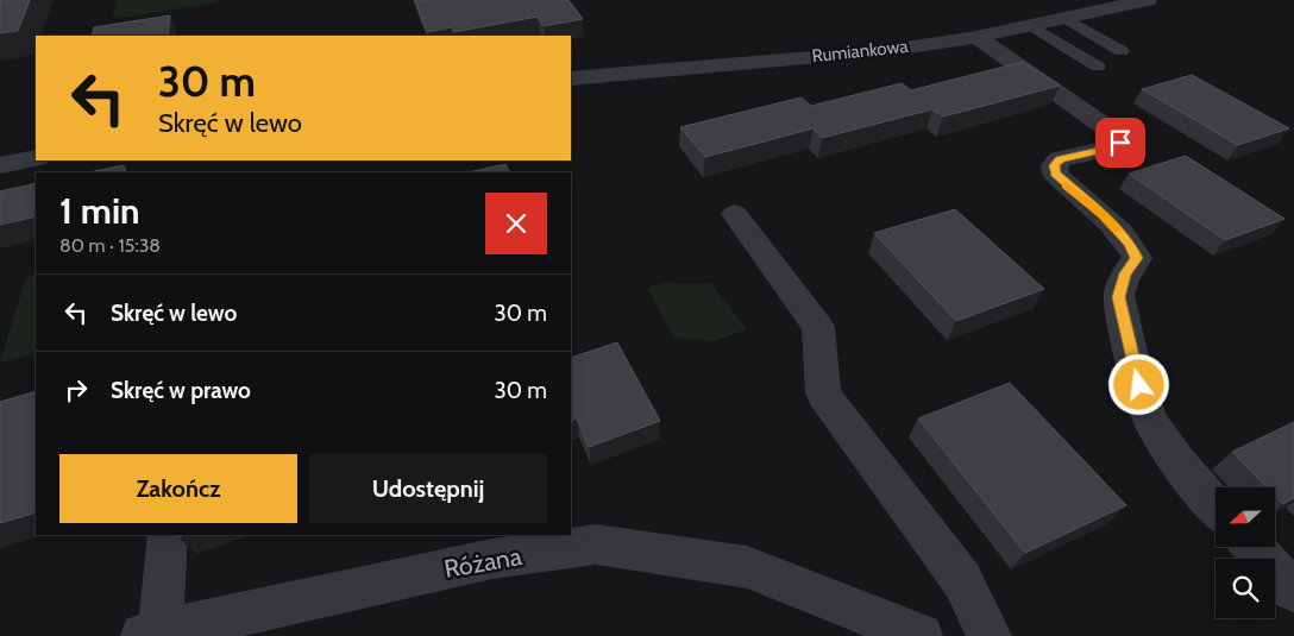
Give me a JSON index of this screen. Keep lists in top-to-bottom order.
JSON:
{
  "streets": {
    "street": ["Rumiankowa", "Różana"]
  },
  "north": "left",
  "page": {
    "turn": ["30 m", "Skręć w lewo"],
    "heading": ["1 min", "80 m · 15:38"],
    "list": [
      {
        "name": "Skręć w lewo",
        "value": "30 m"
      },
      {
        "name": "Skręć w prawo",
        "value": "30 m"
      }
    ],
    "buttons": ["Zakończ", "Udostępnij"]
  }
}
